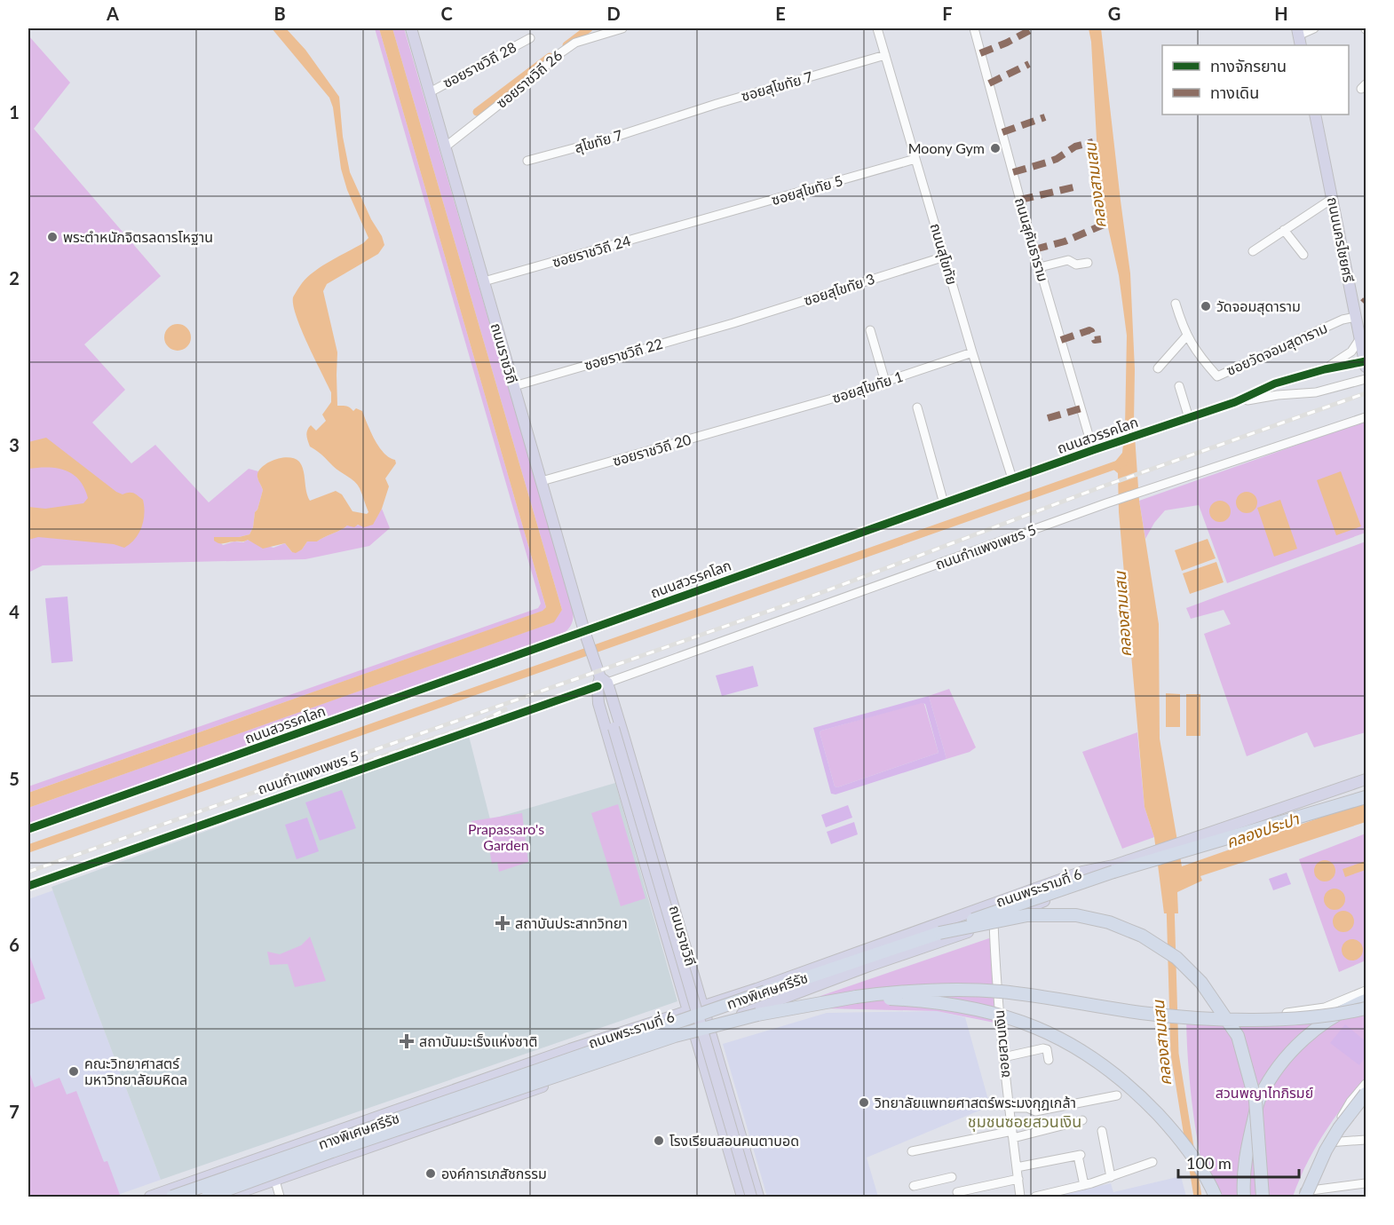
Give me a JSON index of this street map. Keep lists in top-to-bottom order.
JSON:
{
  "streets": {
    "highway": ["ทางพิเศษศรีรัช"],
    "main road": ["ถนนนครไชยศรี", "ถนนราชวิถี", "ถนนพระรามที่ 6"],
    "street": [
      "ซอยราชวิถี 28",
      "ซอยราชวิถี 26",
      "ซอยสุโขทัย 7",
      "สุโขทัย 7",
      "ซอยสุโขทัย 5",
      "ถนนสุคันธาราม",
      "ซอยราชวิถี 24",
      "ถนนสุโขทัย",
      "ซอยสุโขทัย 3",
      "ซอยวัดจอมสุดาราม",
      "ซอยราชวิถี 22",
      "ซอยสุโขทัย 1",
      "ถนนสวรรคโลก",
      "ซอยราชวิถี 20",
      "ถนนกำแพงเพชร 5",
      "ซอยสวนเงิน"
    ]
  },
  "crossings": [
    ["ซอยราชวิถี 28", "ถนนราชวิถี"],
    ["ซอยราชวิถี 26", "ถนนราชวิถี"],
    ["ซอยสุโขทัย 7", "สุโขทัย 7"],
    ["ซอยสุโขทัย 7", "ถนนสุโขทัย"],
    ["ซอยสุโขทัย 5", "ซอยราชวิถี 24"],
    ["ซอยสุโขทัย 5", "ถนนสุโขทัย"],
    ["ถนนสุคันธาราม", "ถนนสวรรคโลก"],
    ["ถนนนครไชยศรี", "ซอยวัดจอมสุดาราม"],
    ["ถนนนครไชยศรี", "ถนนสวรรคโลก"],
    ["ซอยราชวิถี 24", "ถนนราชวิถี"],
    ["ถนนสุโขทัย", "ซอยสุโขทัย 3"],
    ["ถนนสุโขทัย", "ซอยสุโขทัย 1"],
    ["ถนนสุโขทัย", "ถนนสวรรคโลก"],
    ["ซอยสุโขทัย 3", "ซอยราชวิถี 22"],
    ["ถนนราชวิถี", "ซอยราชวิถี 22"],
    ["ถนนราชวิถี", "ถนนสวรรคโลก"],
    ["ถนนราชวิถี", "ซอยราชวิถี 20"],
    ["ถนนราชวิถี", "ถนนกำแพงเพชร 5"],
    ["ถนนราชวิถี", "ถนนพระรามที่ 6"],
    ["ซอยสุโขทัย 1", "ซอยราชวิถี 20"],
    ["ถนนพระรามที่ 6", "ซอยสวนเงิน"]
  ],
  "districts": ["ชุมชนซอยสวนเงิน"],
  "water": ["คลองสามเสน", "คลองประปา"],
  "parks": ["Prapassaro's Garden", "สวนพญาไทภิรมย์"],
  "places": {
    "other": [
      "Moony Gym",
      "พระตำหนักจิตรลดารโหฐาน",
      "วัดจอมสุดาราม",
      "คณะวิทยาศาสตร์ มหาวิทยาลัยมหิดล",
      "วิทยาลัยแพทยศาสตร์พระมงกุฎเกล้า",
      "โรงเรียนสอนคนตาบอด",
      "องค์การเภสัชกรรม"
    ],
    "health": ["สถาบันประสาทวิทยา", "สถาบันมะเร็งแห่งชาติ"]
  },
  "legend": ["ทางจักรยาน", "ทางเดิน"],
  "scale_bar": "100 m",
  "grid": {
    "columns": [
      "A",
      "B",
      "C",
      "D",
      "E",
      "F",
      "G",
      "H"
    ],
    "rows": [
      "1",
      "2",
      "3",
      "4",
      "5",
      "6",
      "7"
    ]
  }
}
